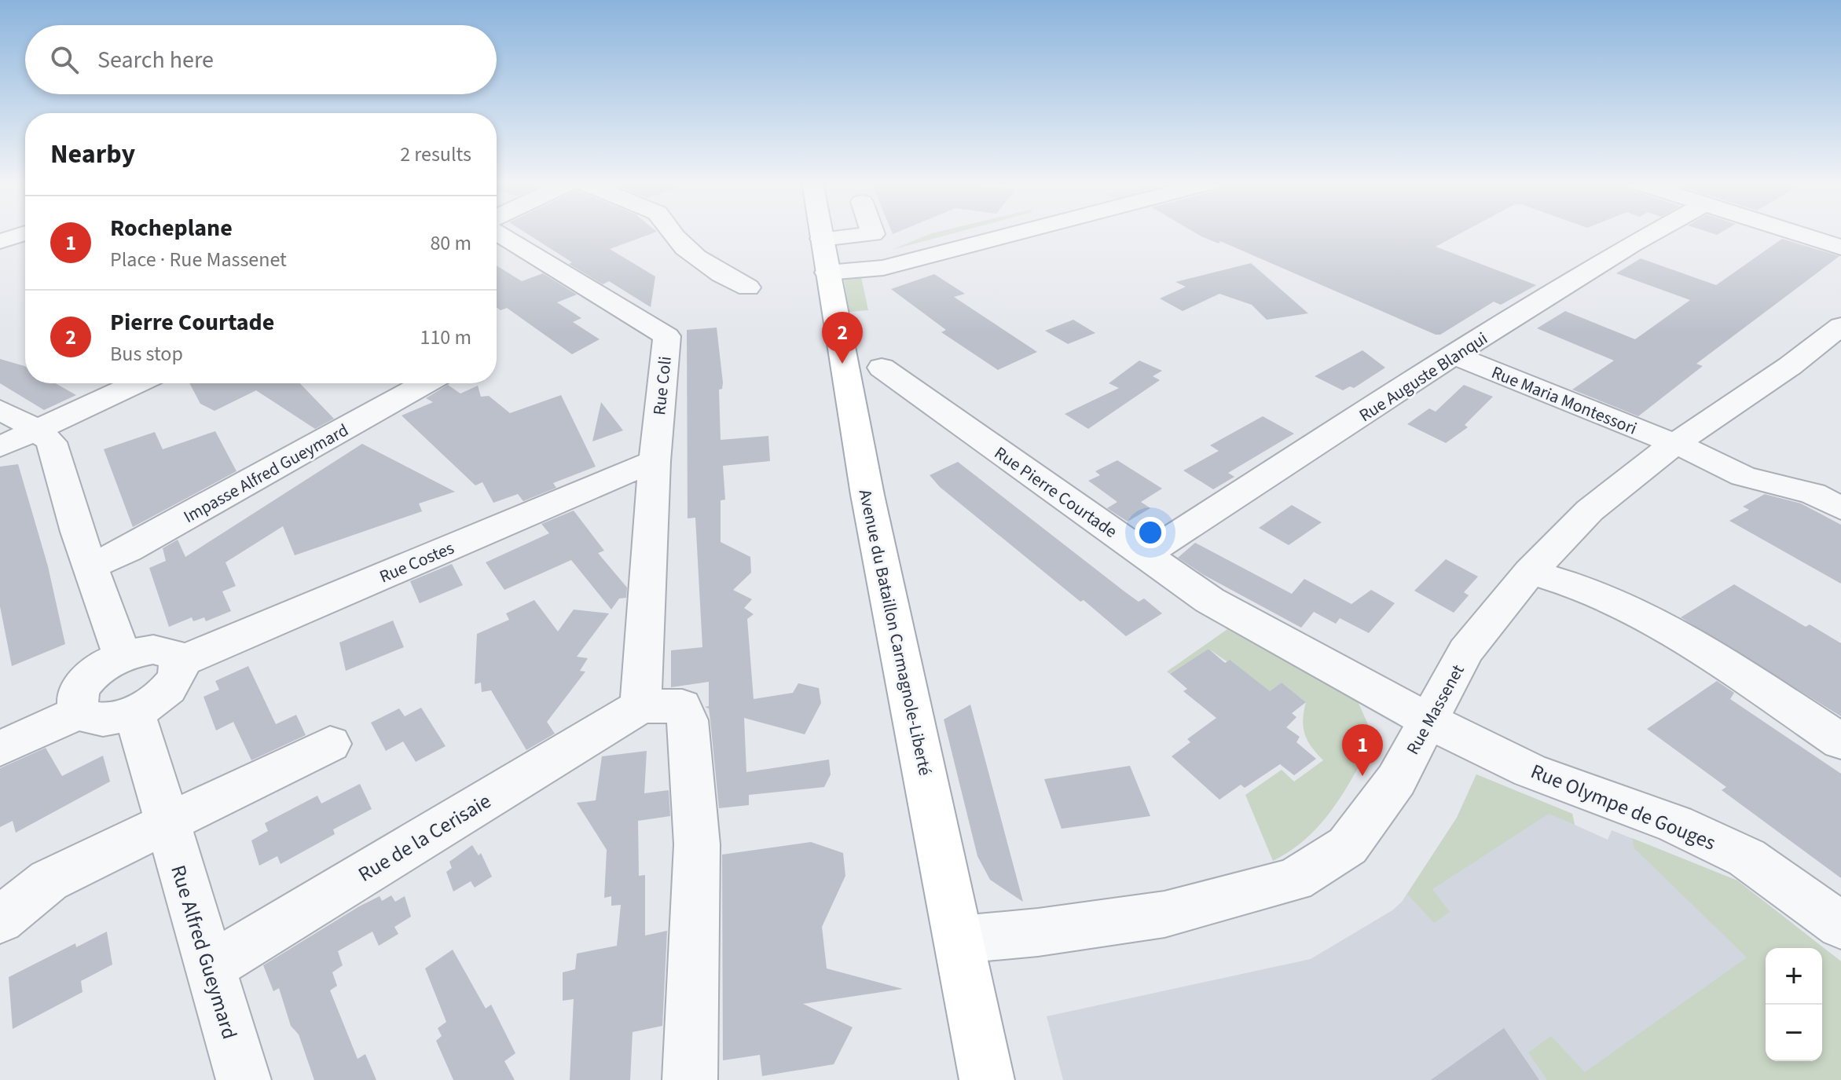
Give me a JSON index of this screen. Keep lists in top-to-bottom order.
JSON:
{
  "streets": {
    "main road": ["Avenue du Bataillon Carmagnole-Liberté"],
    "street": [
      "Rue Auguste Blanqui",
      "Rue Coli",
      "Rue Maria Montessori",
      "Impasse Alfred Gueymard",
      "Rue Pierre Courtade",
      "Rue Costes",
      "Rue Massenet",
      "Rue Olympe de Gouges",
      "Rue de la Cerisaie",
      "Rue Alfred Gueymard"
    ]
  },
  "crossings": [
    ["Rue Auguste Blanqui", "Rue Maria Montessori"],
    ["Rue Auguste Blanqui", "Rue Pierre Courtade"],
    ["Rue Coli", "Rue Costes"],
    ["Rue Coli", "Rue de la Cerisaie"],
    ["Rue Maria Montessori", "Rue Massenet"],
    ["Rue Pierre Courtade", "Rue Massenet"],
    ["Rue Pierre Courtade", "Rue Olympe de Gouges"],
    ["Avenue du Bataillon Carmagnole-Liberté", "Rue Massenet"],
    ["Rue Massenet", "Rue Olympe de Gouges"],
    ["Rue de la Cerisaie", "Rue Alfred Gueymard"]
  ],
  "page": {
    "search": "Search here",
    "heading": ["Nearby", "2 results"],
    "list": [
      {
        "mark": "1",
        "name": "Rocheplane",
        "note": "Place · Rue Massenet",
        "value": "80 m"
      },
      {
        "mark": "2",
        "name": "Pierre Courtade",
        "note": "Bus stop",
        "value": "110 m"
      }
    ],
    "pins": ["2", "1"],
    "map_buttons": ["+", "−"]
  }
}
